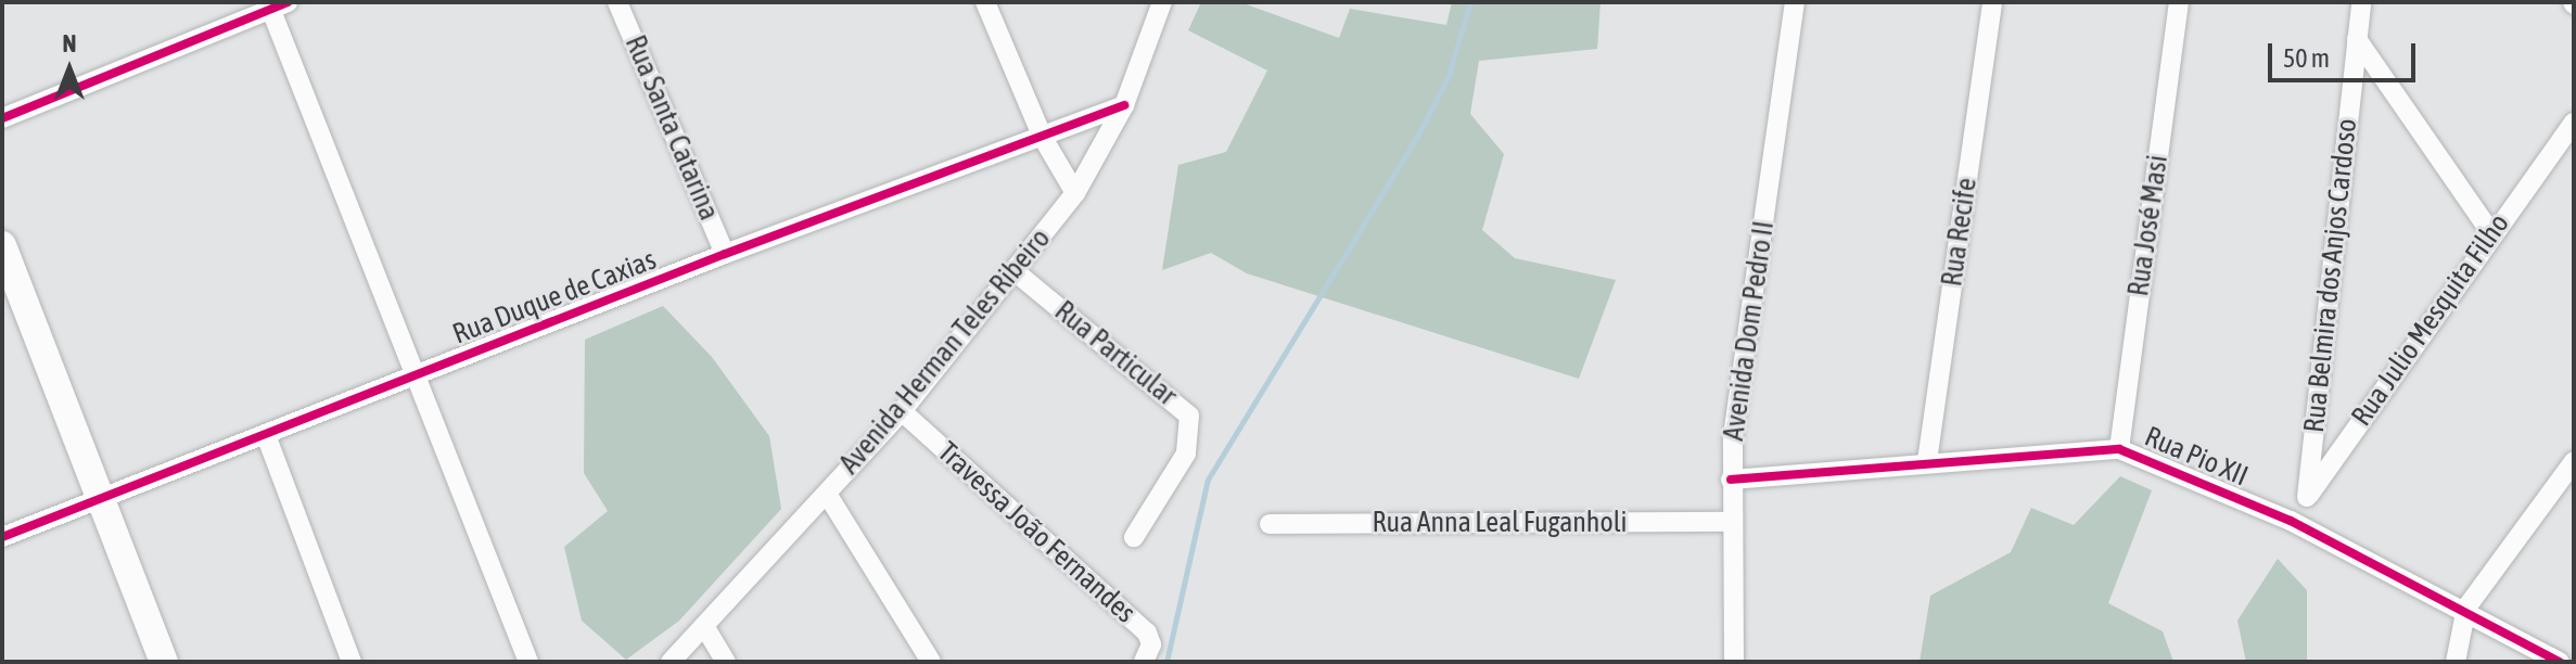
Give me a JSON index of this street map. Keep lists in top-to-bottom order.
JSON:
{
  "streets": {
    "street": [
      "Rua Santa Catarina",
      "Rua José Masi",
      "Rua Recife",
      "Rua Belmira dos Anjos Cardoso",
      "Rua Duque de Caxias",
      "Rua Julio Mesquita Filho",
      "Avenida Dom Pedro II",
      "Avenida Herman Teles Ribeiro",
      "Rua Particular",
      "Rua Pio XII",
      "Rua Anna Leal Fuganholi",
      "Travessa João Fernandes"
    ]
  },
  "crossings": [
    ["Rua Santa Catarina", "Rua Duque de Caxias"],
    ["Rua José Masi", "Rua Pio XII"],
    ["Rua Recife", "Rua Pio XII"],
    ["Rua Belmira dos Anjos Cardoso", "Rua Julio Mesquita Filho"],
    ["Rua Duque de Caxias", "Avenida Herman Teles Ribeiro"],
    ["Rua Julio Mesquita Filho", "Rua Pio XII"],
    ["Avenida Dom Pedro II", "Rua Pio XII"],
    ["Avenida Dom Pedro II", "Rua Anna Leal Fuganholi"],
    ["Avenida Herman Teles Ribeiro", "Rua Particular"],
    ["Avenida Herman Teles Ribeiro", "Travessa João Fernandes"]
  ],
  "scale_bar": "50 m",
  "north": "top"
}
